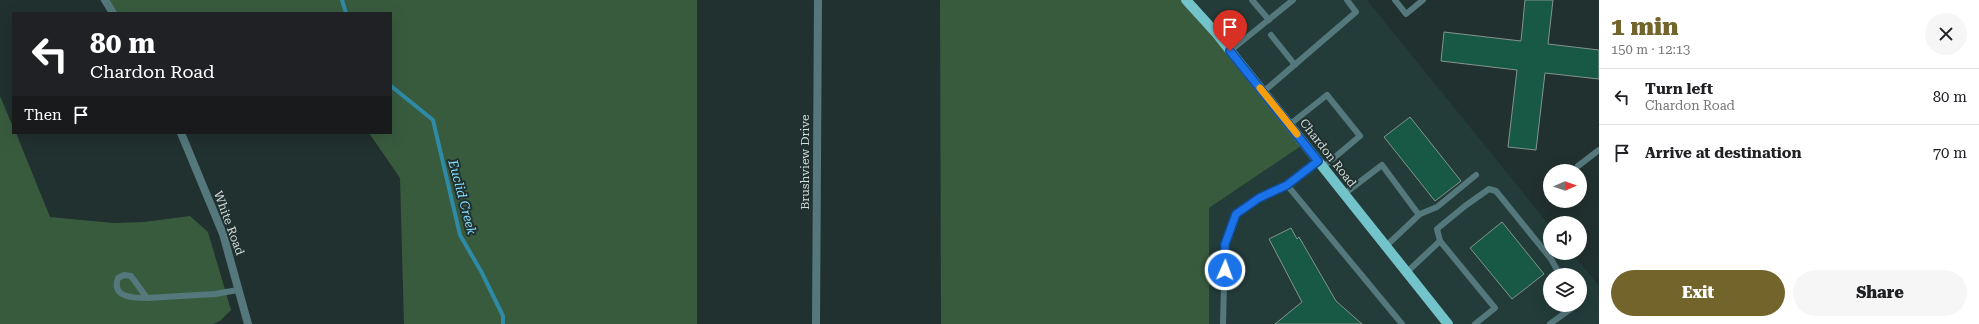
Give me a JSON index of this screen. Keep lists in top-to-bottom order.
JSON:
{
  "streets": {
    "main road": ["Chardon Road"],
    "street": ["Brushview Drive", "White Road"]
  },
  "water": ["Euclid Creek"],
  "north": "right",
  "page": {
    "heading": ["1 min", "150 m · 12:13"],
    "turn": ["80 m", "Chardon Road"],
    "list": [
      {
        "name": "Turn left",
        "note": "Chardon Road",
        "value": "80 m"
      },
      {
        "name": "Arrive at destination",
        "value": "70 m"
      }
    ],
    "then": "Then",
    "buttons": ["Exit", "Share"]
  }
}
